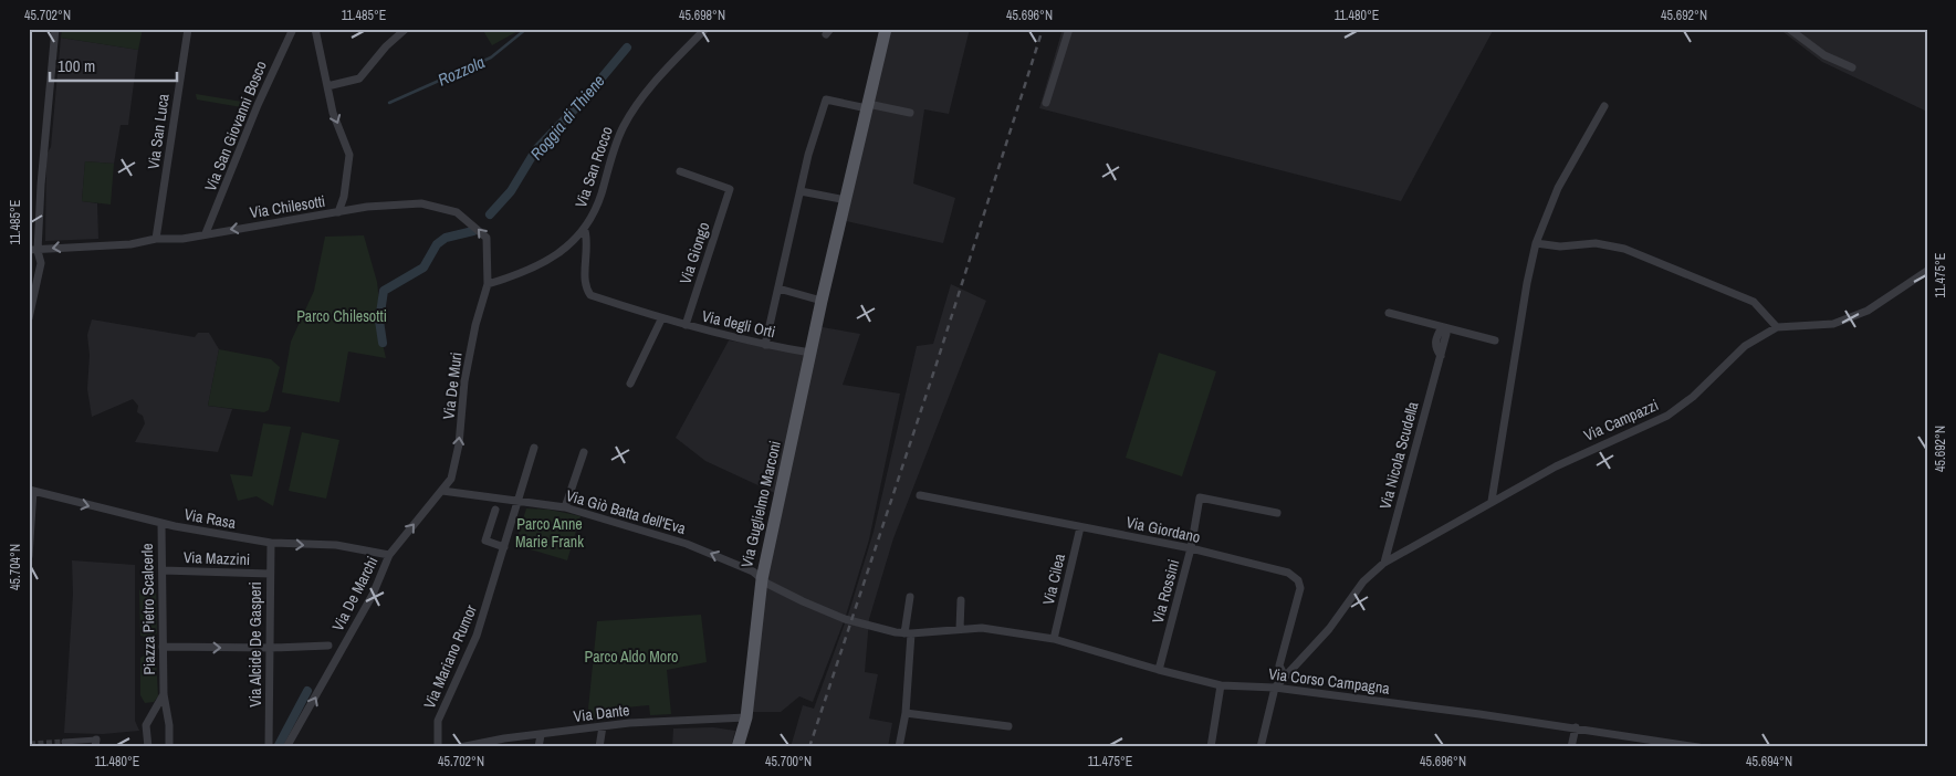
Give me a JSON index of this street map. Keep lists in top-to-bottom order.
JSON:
{
  "streets": {
    "main road": ["Via Guglielmo Marconi"],
    "street": [
      "Via San Giovanni Bosco",
      "Via San Luca",
      "Via San Rocco",
      "Via Chilesotti",
      "Via Giongo",
      "Via degli Orti",
      "Via De Muri",
      "Via Campazzi",
      "Via Nicola Scudella",
      "Via Giò Batta dell'Eva",
      "Via Rasa",
      "Via Giordano",
      "Via Mazzini",
      "Via Cilea",
      "Via Rossini",
      "Via De Marchi",
      "Piazza Pietro Scalcerle",
      "Via Alcide De Gasperi",
      "Via Mariano Rumor",
      "Via Corso Campagna",
      "Via Dante"
    ]
  },
  "crossings": [
    ["Via San Giovanni Bosco", "Via Chilesotti"],
    ["Via San Luca", "Via Chilesotti"],
    ["Via San Rocco", "Via Chilesotti"],
    ["Via San Rocco", "Via degli Orti"],
    ["Via San Rocco", "Via De Muri"],
    ["Via Chilesotti", "Via De Muri"],
    ["Via Giongo", "Via degli Orti"],
    ["Via degli Orti", "Via Guglielmo Marconi"],
    ["Via De Muri", "Via Giò Batta dell'Eva"],
    ["Via De Muri", "Via De Marchi"],
    ["Via Campazzi", "Via Nicola Scudella"],
    ["Via Campazzi", "Via Giordano"],
    ["Via Campazzi", "Via Corso Campagna"],
    ["Via Guglielmo Marconi", "Via Giò Batta dell'Eva"],
    ["Via Guglielmo Marconi", "Via Corso Campagna"],
    ["Via Guglielmo Marconi", "Via Dante"],
    ["Via Giò Batta dell'Eva", "Via De Marchi"],
    ["Via Giò Batta dell'Eva", "Via Mariano Rumor"],
    ["Via Giò Batta dell'Eva", "Via Corso Campagna"],
    ["Via Rasa", "Via De Marchi"],
    ["Via Rasa", "Piazza Pietro Scalcerle"],
    ["Via Rasa", "Via Alcide De Gasperi"],
    ["Via Giordano", "Via Cilea"],
    ["Via Giordano", "Via Rossini"],
    ["Via Mazzini", "Piazza Pietro Scalcerle"],
    ["Via Mazzini", "Via Alcide De Gasperi"],
    ["Via Cilea", "Via Corso Campagna"],
    ["Via Rossini", "Via Corso Campagna"]
  ],
  "one_way": [
    "Via Chilesotti",
    "Via De Muri",
    "Via Giò Batta dell'Eva",
    "Via Rasa",
    "Via De Marchi"
  ],
  "water": ["Rozzola", "Roggia di Thiene"],
  "parks": ["Parco Chilesotti", "Parco Anne Marie Frank", "Parco Aldo Moro"],
  "scale_bar": "100 m",
  "coordinates": [
    "45.702°N",
    "11.485°E",
    "45.698°N",
    "45.696°N",
    "11.480°E",
    "45.692°N",
    "11.475°E",
    "45.704°N",
    "45.700°N",
    "45.694°N"
  ]
}
